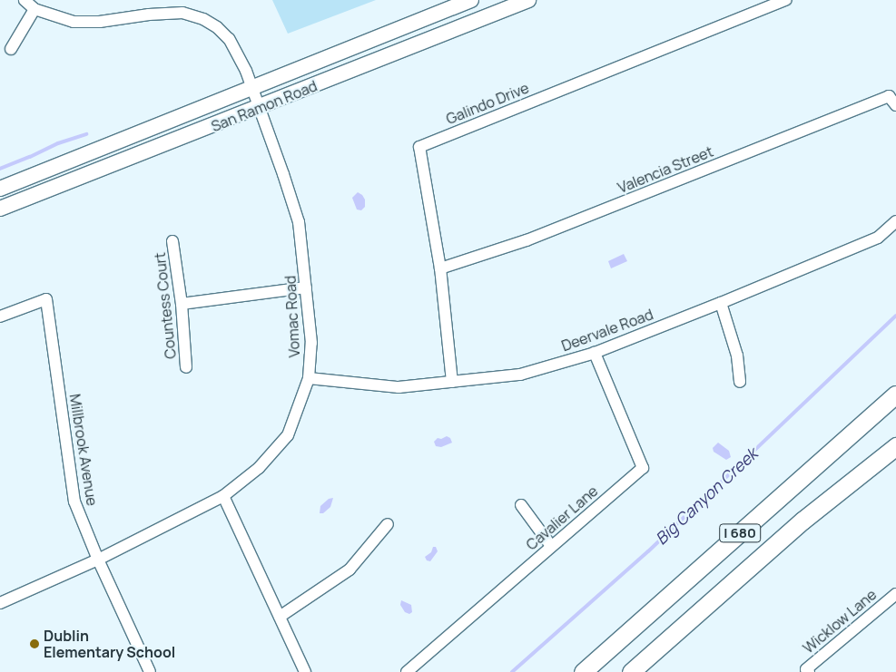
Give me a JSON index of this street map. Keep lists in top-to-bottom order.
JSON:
{
  "streets": {
    "highway": ["I 680"],
    "main road": ["San Ramon Road"],
    "street": [
      "Galindo Drive",
      "Valencia Street",
      "Countess Court",
      "Vomac Road",
      "Deervale Road",
      "Millbrook Avenue",
      "Cavalier Lane",
      "Wicklow Lane"
    ]
  },
  "crossings": [
    ["Galindo Drive", "Valencia Street"],
    ["Galindo Drive", "Deervale Road"],
    ["San Ramon Road", "Vomac Road"],
    ["Vomac Road", "Deervale Road"],
    ["Vomac Road", "Millbrook Avenue"],
    ["Deervale Road", "Cavalier Lane"]
  ],
  "water": ["Big Canyon Creek"],
  "places": ["Dublin Elementary School"]
}
